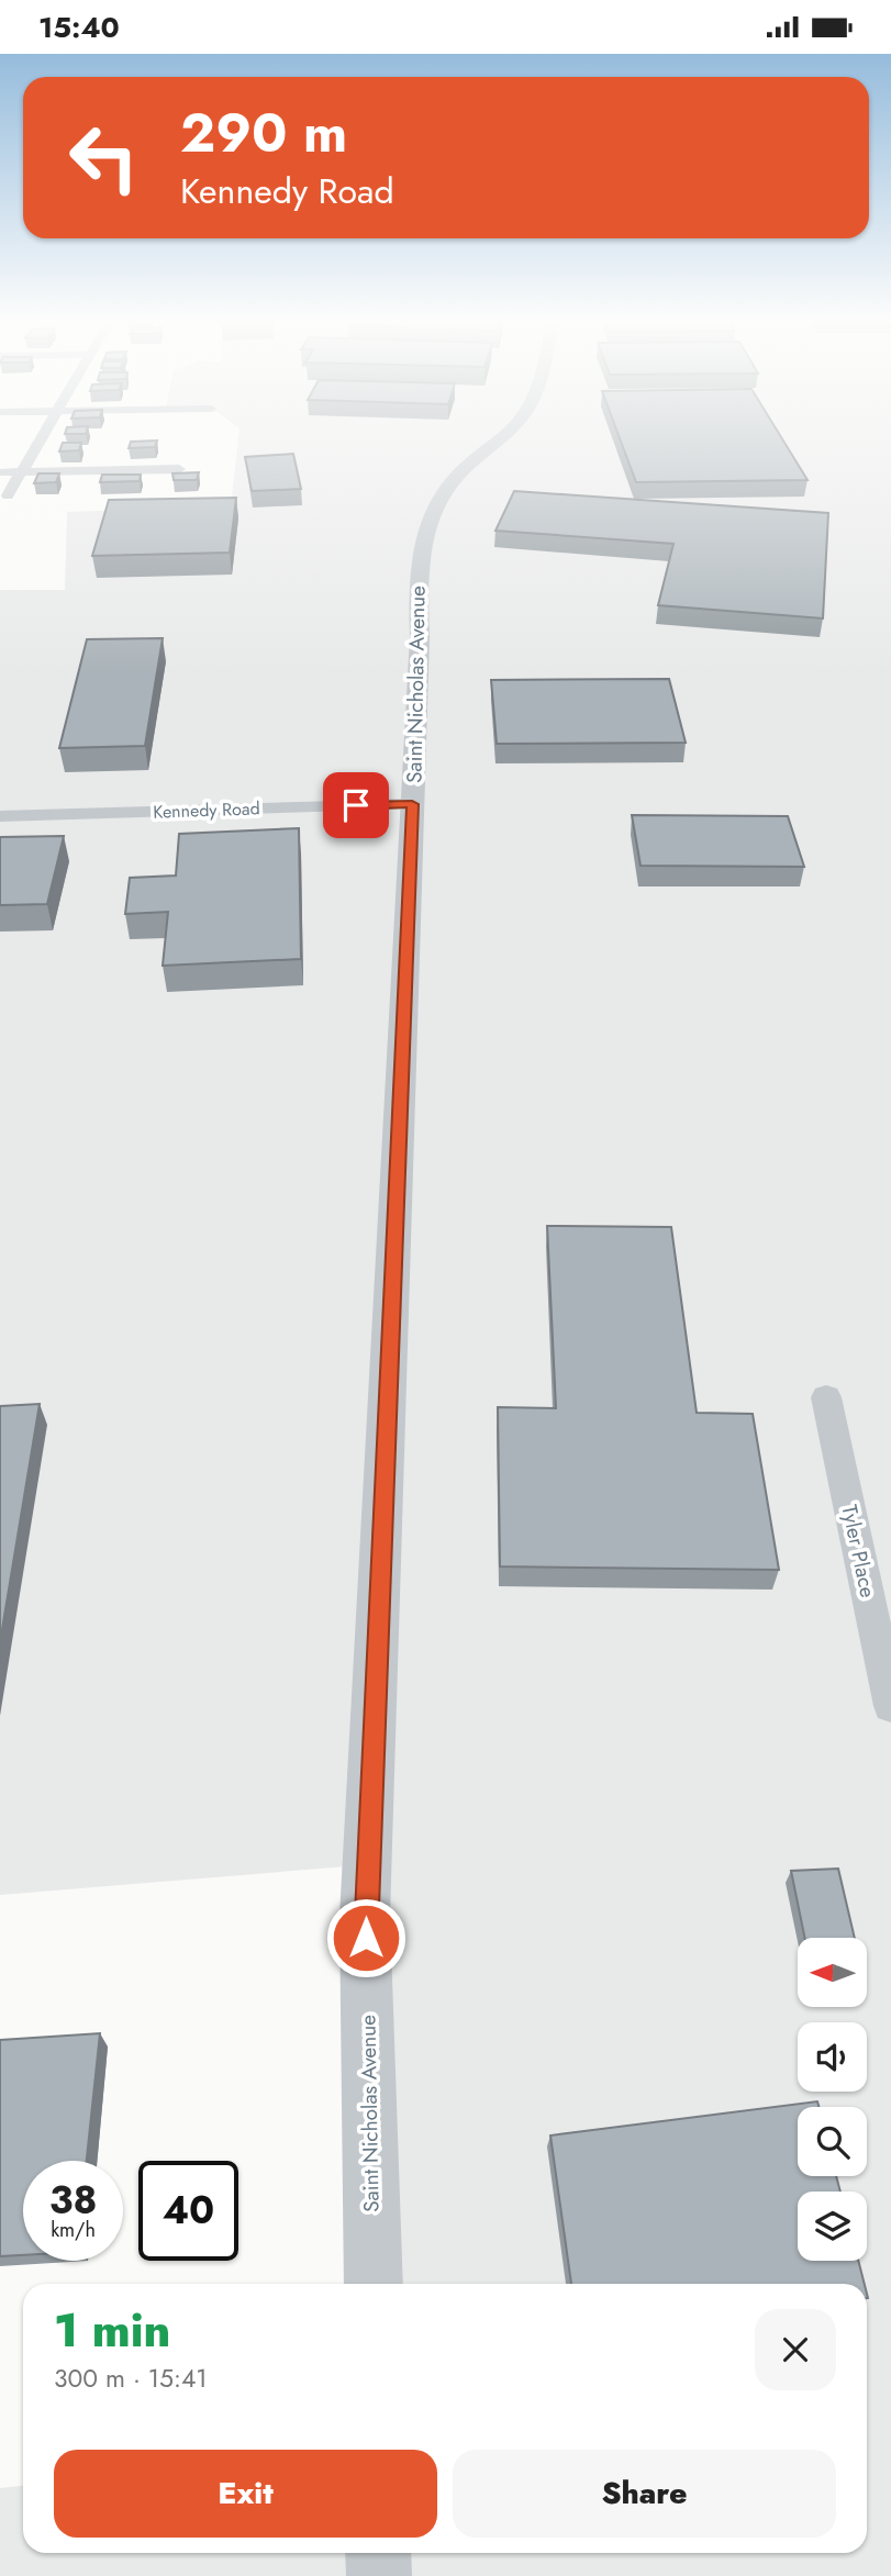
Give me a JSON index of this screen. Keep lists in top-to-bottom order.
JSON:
{
  "streets": {
    "street": ["Saint Nicholas Avenue", "Kennedy Road", "Tyler Place"]
  },
  "crossings": [
    ["Saint Nicholas Avenue", "Kennedy Road"]
  ],
  "north": "left",
  "page": {
    "status": "15:40",
    "turn": ["290 m", "Kennedy Road"],
    "speed": "38 km/h",
    "limit": "40",
    "heading": ["1 min", "300 m · 15:41"],
    "buttons": ["Exit", "Share"]
  }
}
